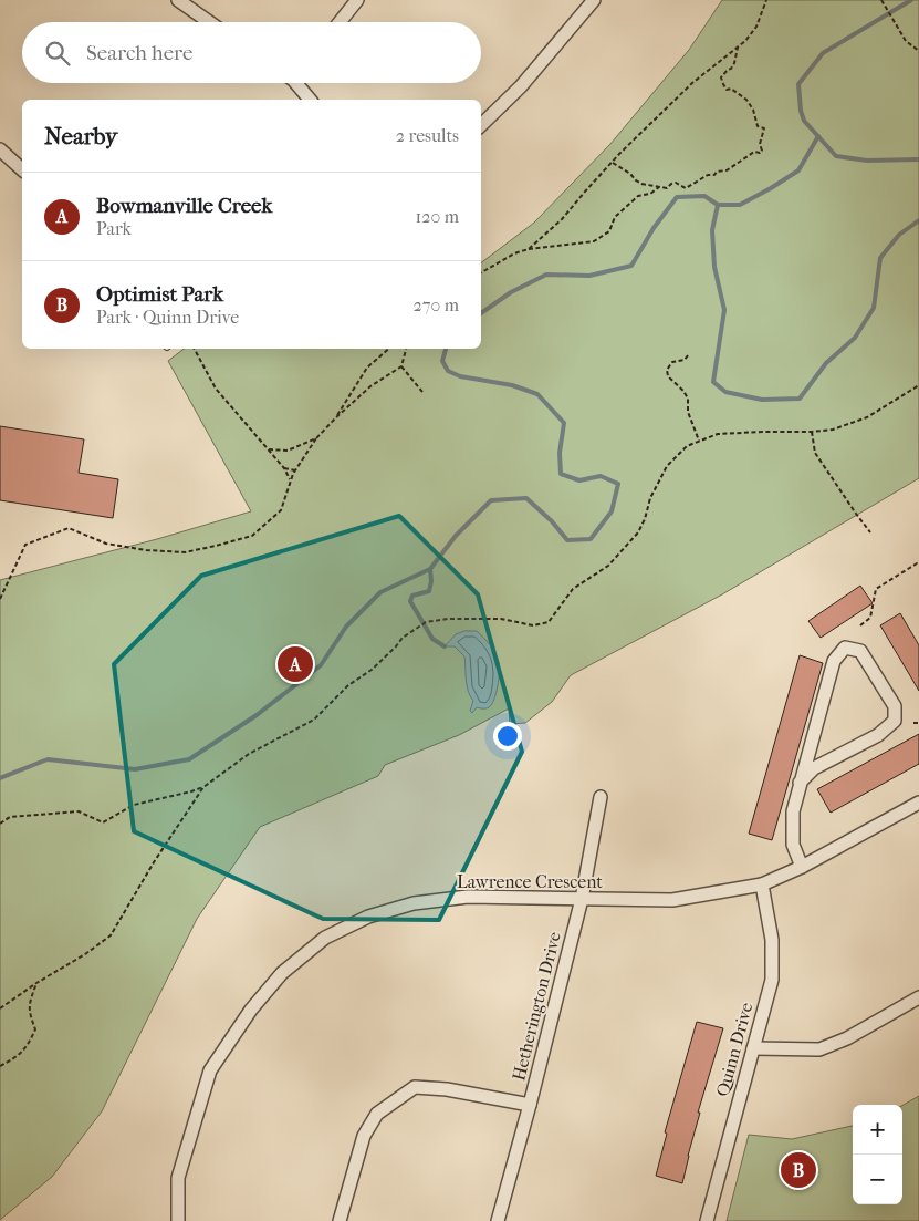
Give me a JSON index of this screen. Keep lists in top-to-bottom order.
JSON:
{
  "streets": {
    "street": ["Lawrence Crescent", "Hetherington Drive", "Quinn Drive"]
  },
  "crossings": [
    ["Lawrence Crescent", "Hetherington Drive"],
    ["Lawrence Crescent", "Quinn Drive"]
  ],
  "page": {
    "search": "Search here",
    "heading": ["Nearby", "2 results"],
    "list": [
      {
        "mark": "A",
        "name": "Bowmanville Creek",
        "note": "Park",
        "value": "120 m"
      },
      {
        "mark": "B",
        "name": "Optimist Park",
        "note": "Park · Quinn Drive",
        "value": "270 m"
      }
    ],
    "pins": ["A", "B"],
    "map_buttons": ["+", "−"]
  }
}
